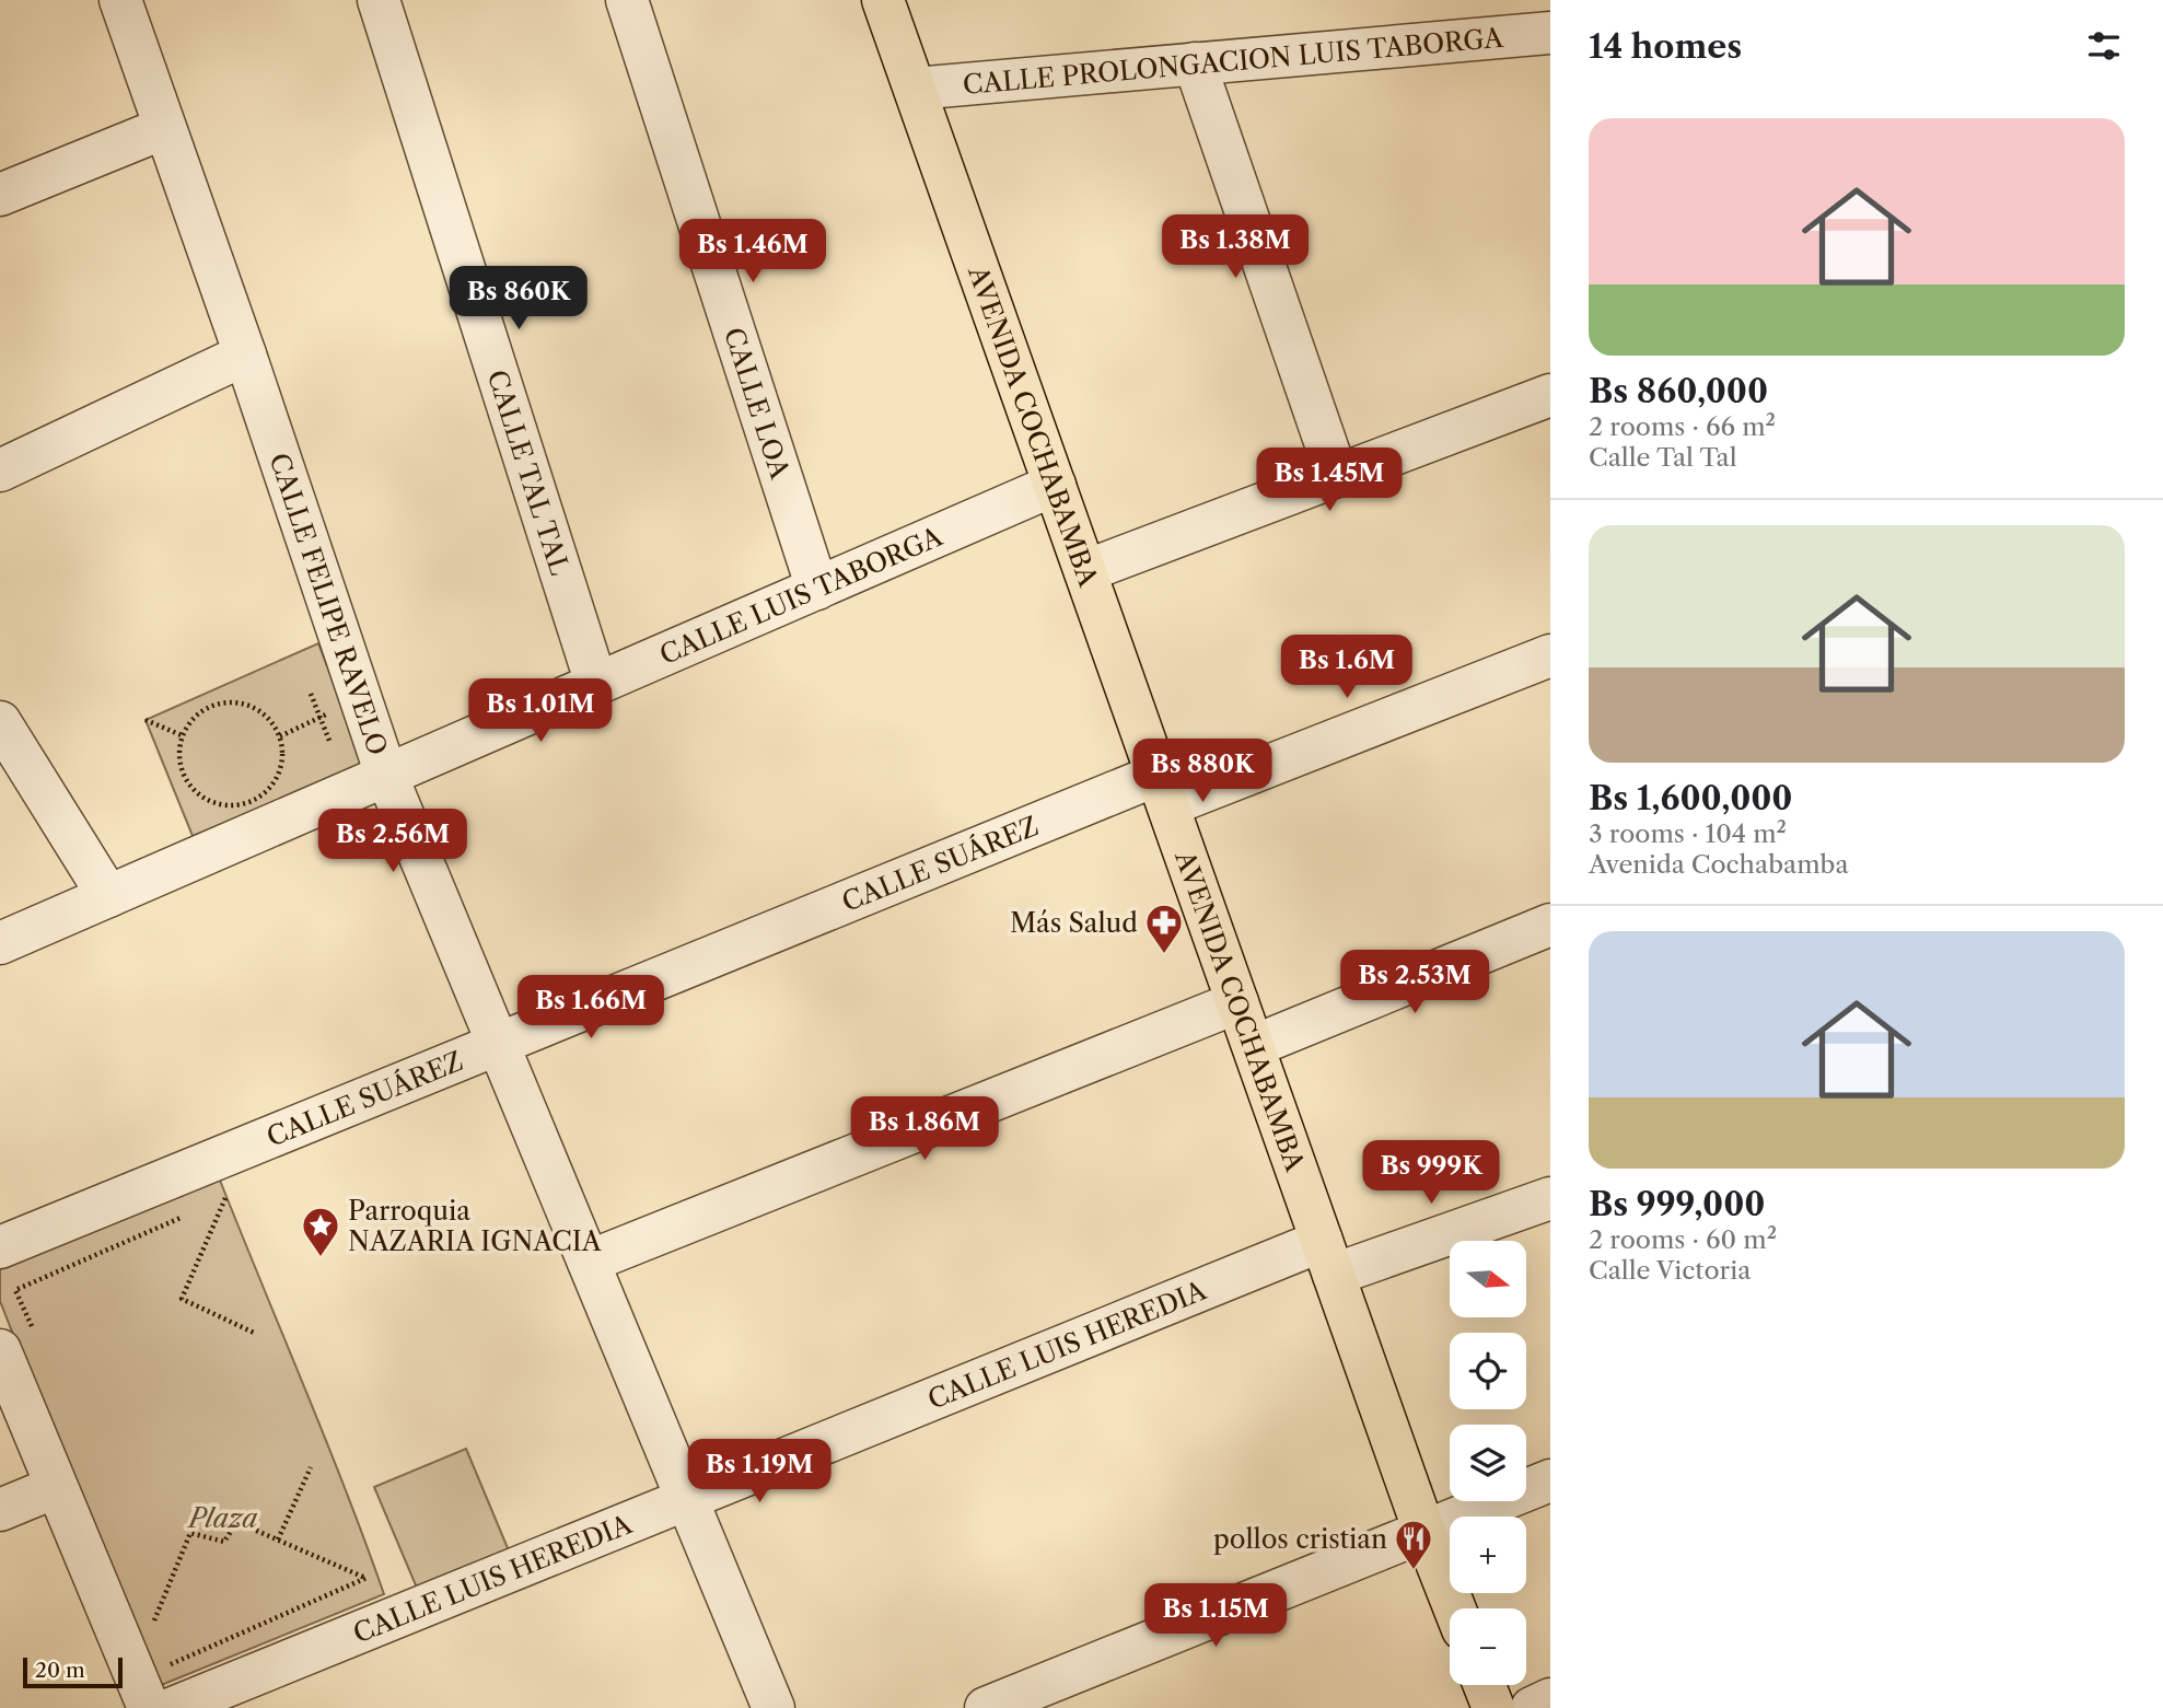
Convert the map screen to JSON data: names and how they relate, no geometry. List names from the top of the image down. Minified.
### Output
{"streets":{"main road":["AVENIDA COCHABAMBA"],"street":["CALLE PROLONGACION LUIS TABORGA","CALLE LOA","CALLE TAL TAL","CALLE LUIS TABORGA","CALLE FELIPE RAVELO","CALLE SUÁREZ","CALLE LUIS HEREDIA"]},"crossings":[["CALLE PROLONGACION LUIS TABORGA","AVENIDA COCHABAMBA"],["CALLE LOA","CALLE LUIS TABORGA"],["AVENIDA COCHABAMBA","CALLE LUIS TABORGA"],["AVENIDA COCHABAMBA","CALLE SUÁREZ"],["AVENIDA COCHABAMBA","CALLE LUIS HEREDIA"],["CALLE TAL TAL","CALLE LUIS TABORGA"],["CALLE LUIS TABORGA","CALLE FELIPE RAVELO"],["CALLE FELIPE RAVELO","CALLE SUÁREZ"],["CALLE FELIPE RAVELO","CALLE LUIS HEREDIA"]],"parks":["Plaza"],"places":{"pharmacy":["Más Salud"],"place":["Parroquia NAZARIA IGNACIA"],"restaurant":["pollos cristian"]},"scale_bar":"20 m","north":"right","page":{"heading":"14 homes","list":[{"name":"Bs 860,000","note":"2 rooms · 66 m² · Calle Tal Tal"},{"name":"Bs 1,600,000","note":"3 rooms · 104 m² · Avenida Cochabamba"},{"name":"Bs 999,000","note":"2 rooms · 60 m² · Calle Victoria"}],"price":["Bs 1.38M","Bs 1.46M","Bs 860K","Bs 1.45M","Bs 1.6M","Bs 1.01M","Bs 880K","Bs 2.56M","Bs 2.53M","Bs 1.66M","Bs 1.86M","Bs 999K","Bs 1.19M","Bs 1.15M"],"map_buttons":["+","−"],"scale":"20 m"}}
